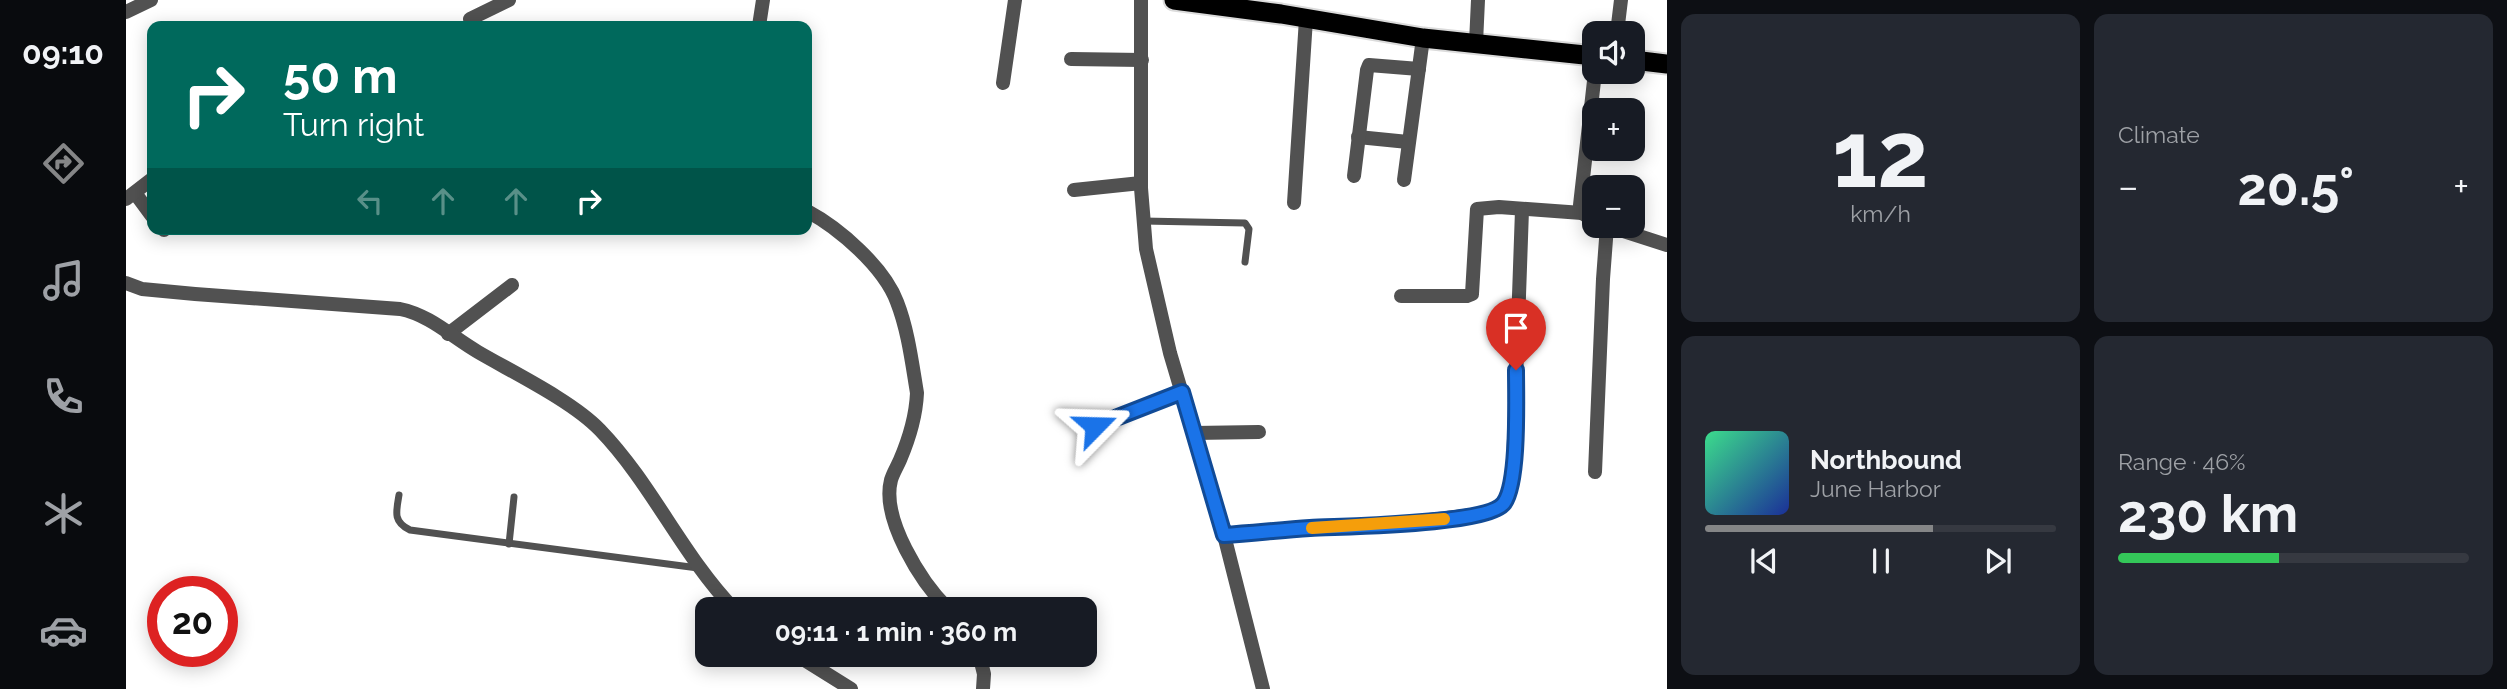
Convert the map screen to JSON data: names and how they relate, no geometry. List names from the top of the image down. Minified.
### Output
{"page":{"tabs":"09:10","tile":[["12","km/h"],"Climate",["Range · 46%","230 km"]],"map_buttons":["+","−"],"turn":["50 m","Turn right"],"heat":["−","20.5°","+"],"song":["Northbound","June Harbor"],"limit":"20","trip":"09:11 · 1 min · 360 m"}}
